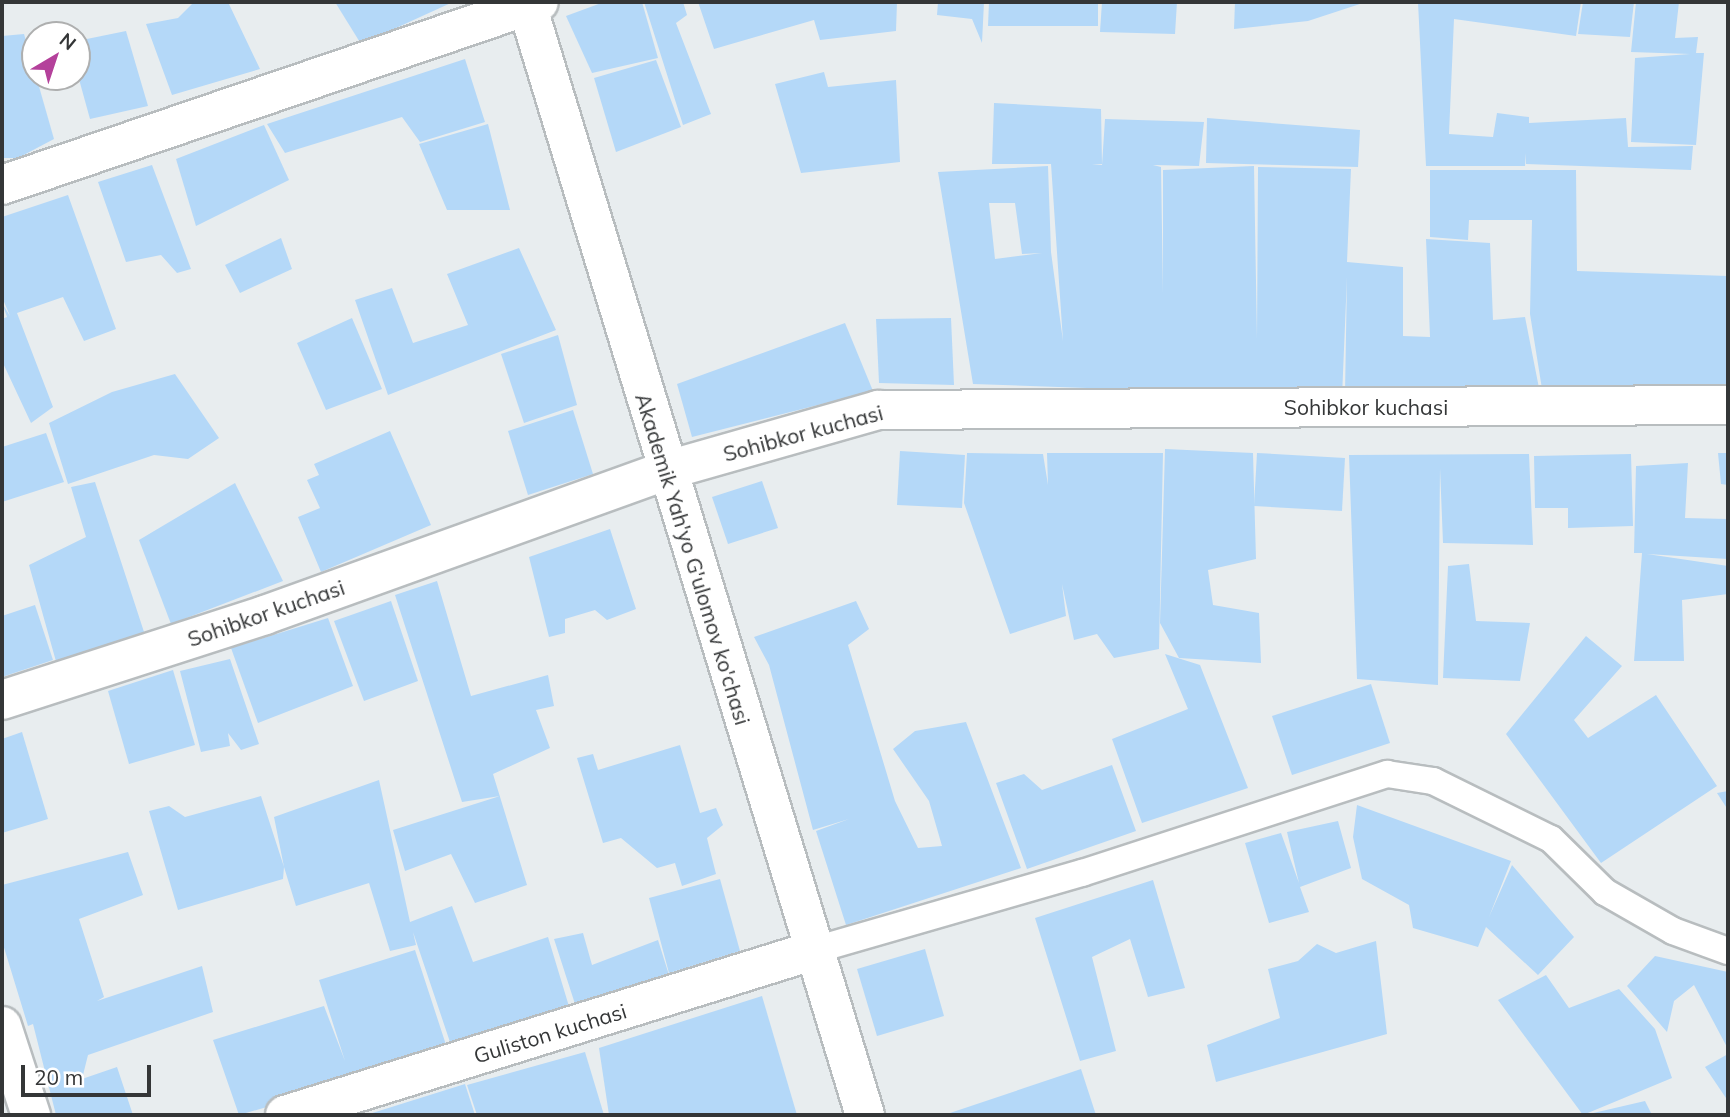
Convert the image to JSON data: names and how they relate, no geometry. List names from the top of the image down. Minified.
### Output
{"streets":{"street":["Sohibkor kuchasi","Akademik Yah'yo G'ulomov ko'chasi","Guliston kuchasi"]},"crossings":[["Sohibkor kuchasi","Akademik Yah'yo G'ulomov ko'chasi"],["Akademik Yah'yo G'ulomov ko'chasi","Guliston kuchasi"]],"scale_bar":"20 m","north":"top right"}
